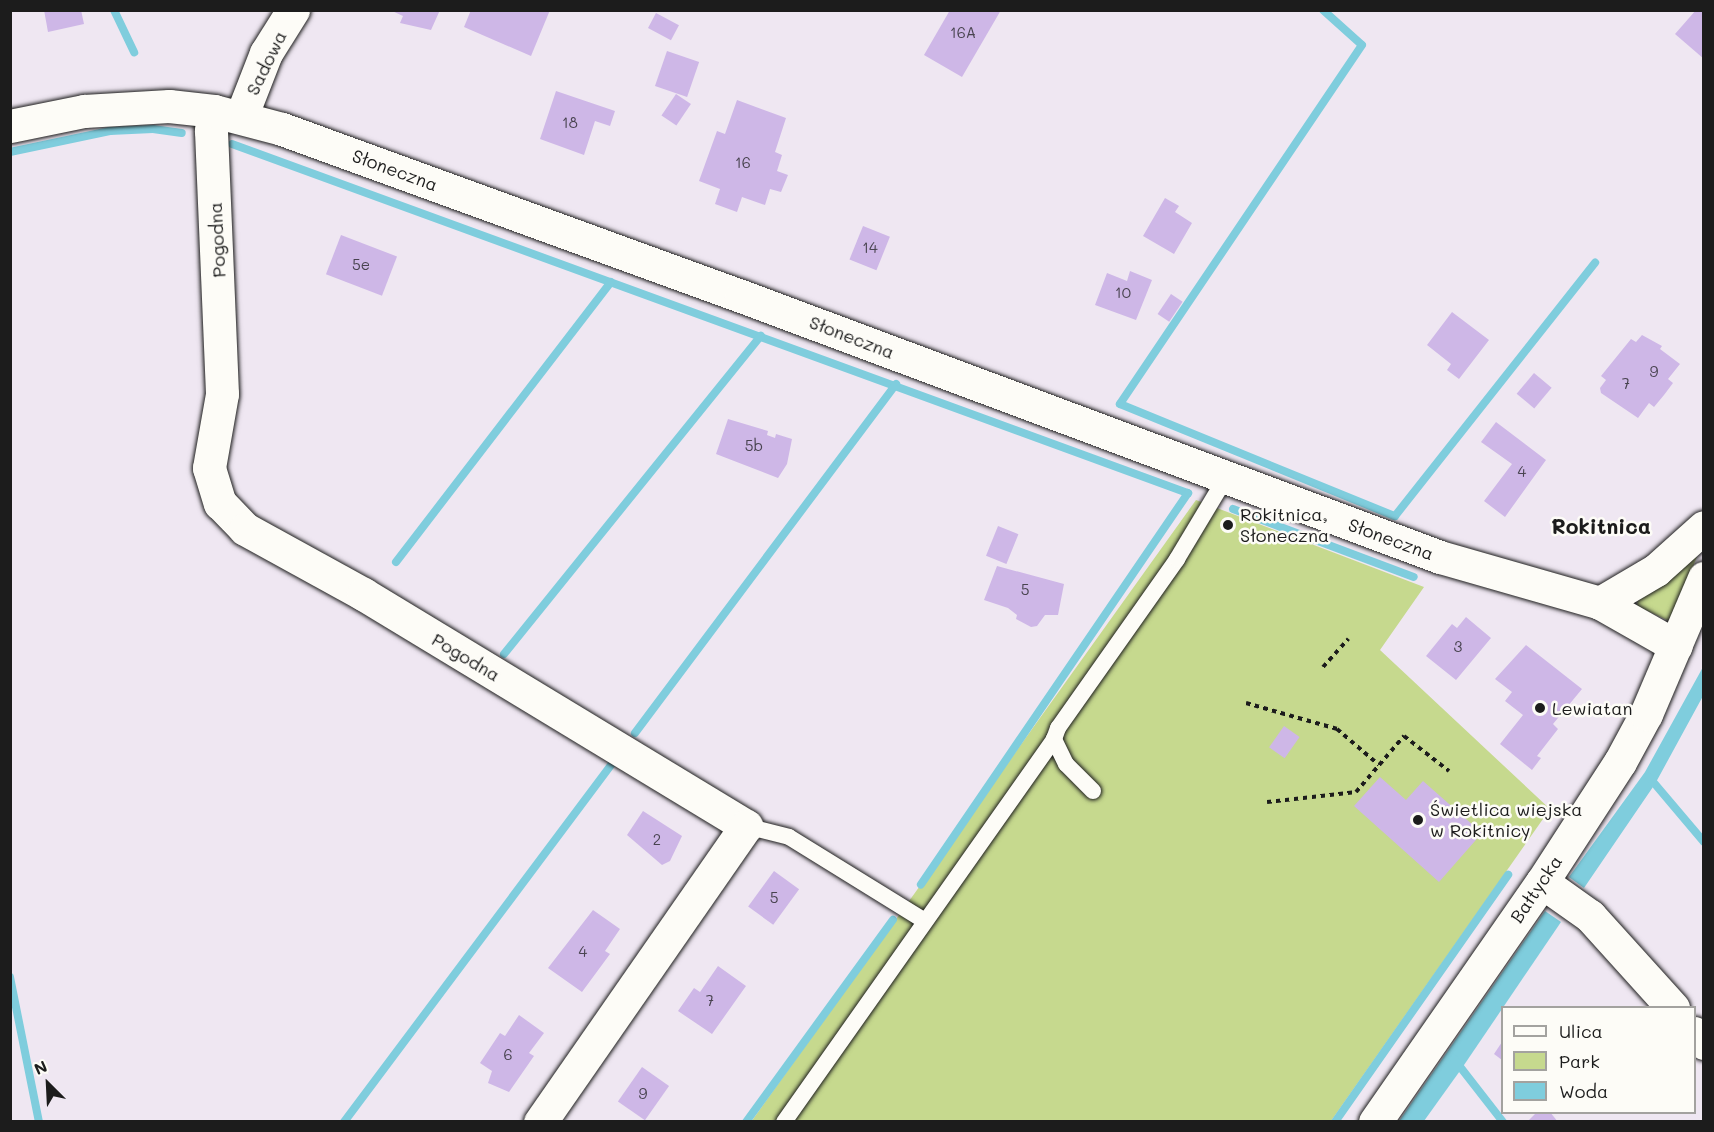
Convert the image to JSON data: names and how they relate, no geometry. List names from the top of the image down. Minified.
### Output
{"streets":{"street":["Sadowa","Słoneczna","Pogodna","Bałtycka"]},"crossings":[["Sadowa","Słoneczna"],["Sadowa","Pogodna"],["Słoneczna","Pogodna"],["Słoneczna","Bałtycka"]],"districts":["Rokitnica"],"places":["Rokitnica, Słoneczna","Lewiatan","Świetlica wiejska w Rokitnicy"],"house_numbers":["16A","18","16","14","5e","10","9","7","5b","4","5","3","2","5","4","7","6","9"],"legend":["Ulica","Park","Woda"],"north":"top left"}
